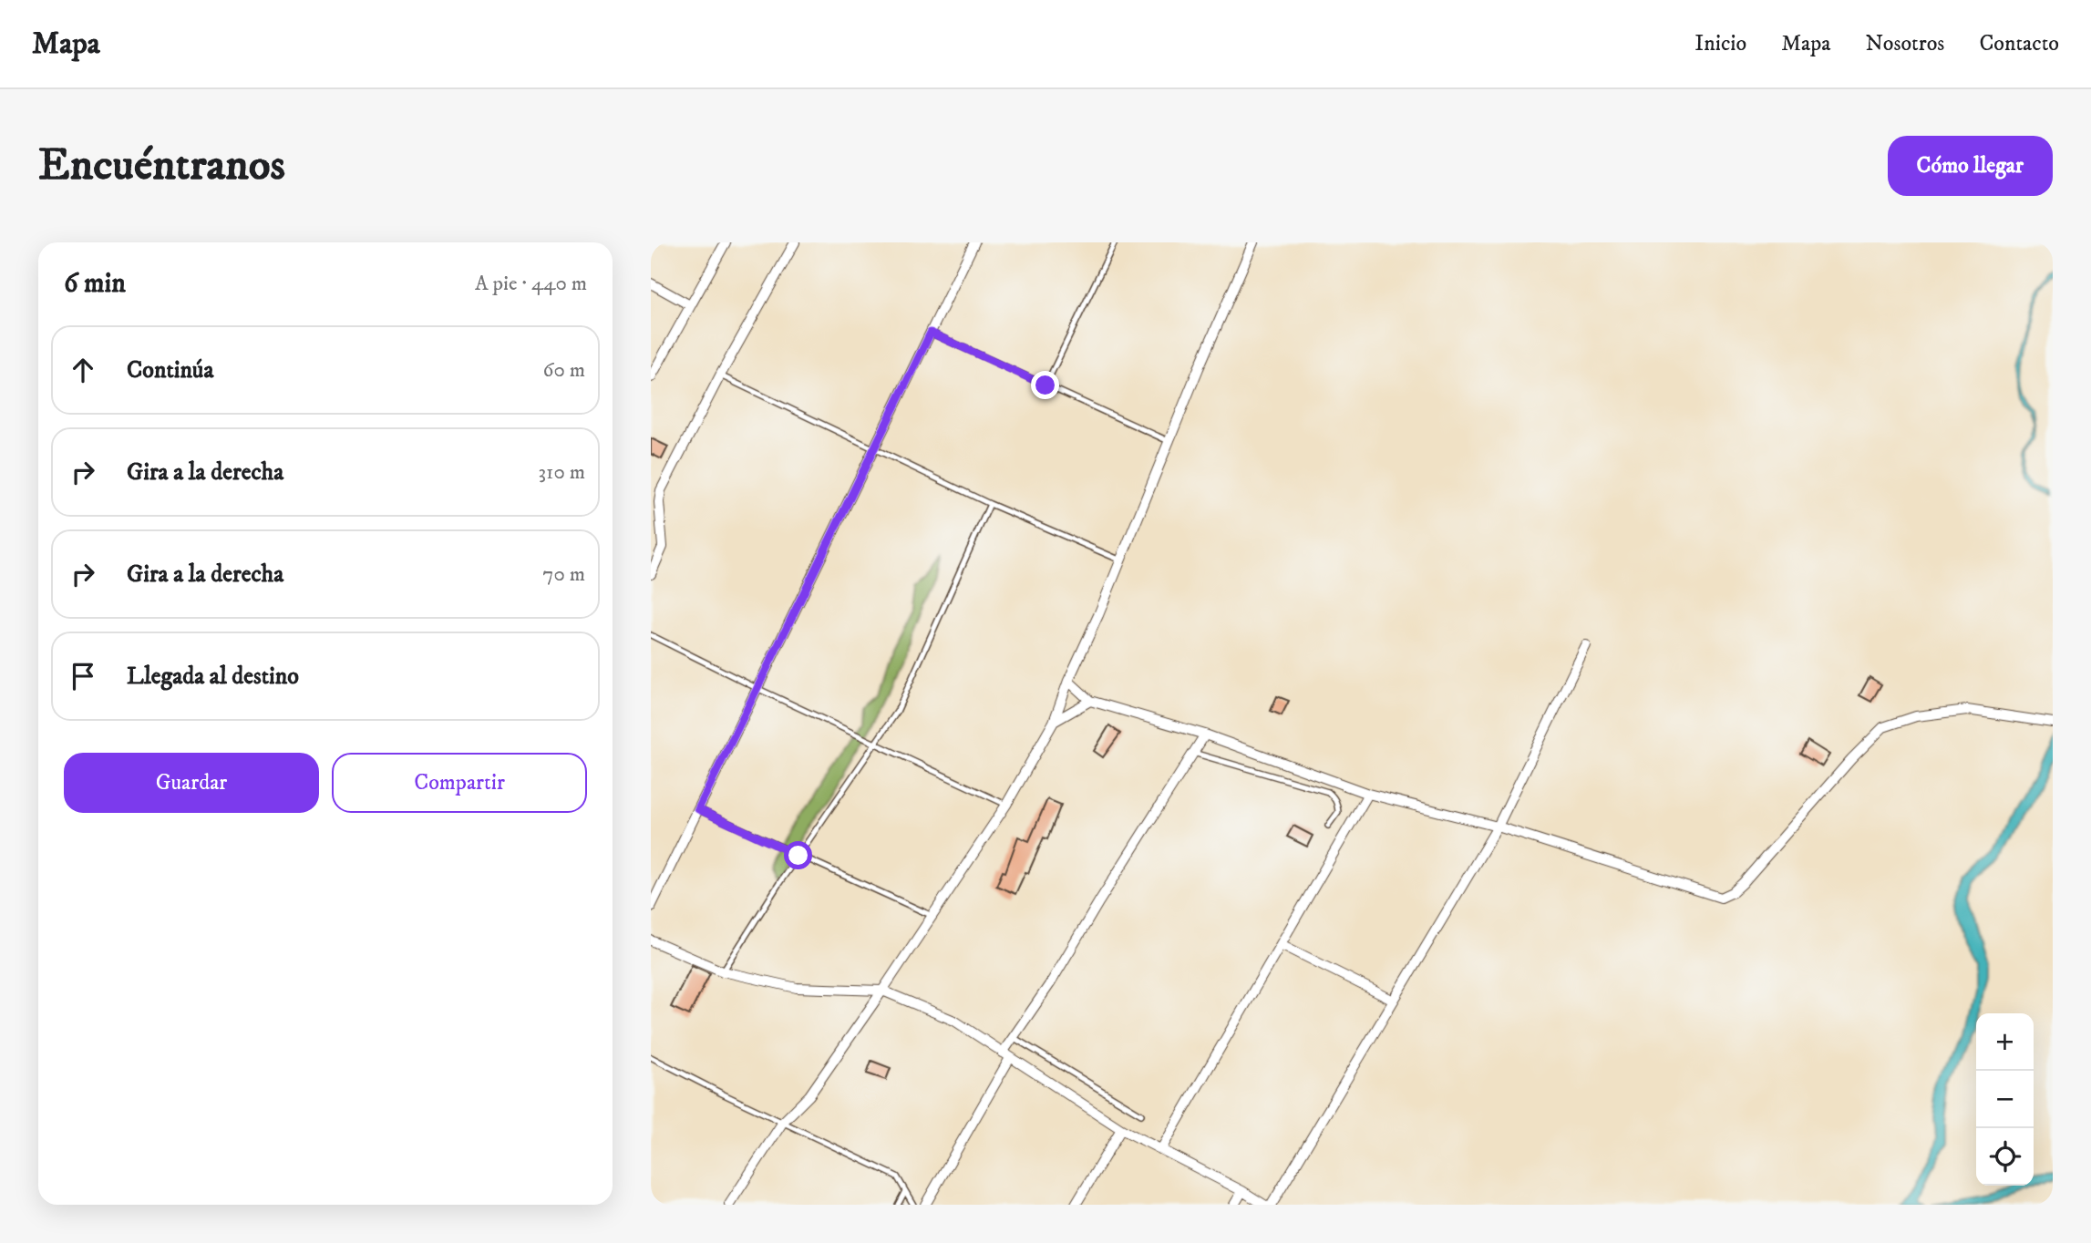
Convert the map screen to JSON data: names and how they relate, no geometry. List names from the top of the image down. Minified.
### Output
{"page":{"header":"Mapa","nav":["Inicio","Mapa","Nosotros","Contacto"],"buttons":["Cómo llegar",["Guardar","Compartir"]],"title":"Encuéntranos","heading":["6 min","A pie · 440 m"],"list":[["Continúa","60 m"],["Gira a la derecha","310 m"],["Gira a la derecha","70 m"],"Llegada al destino"],"map_buttons":["+","−"]}}
